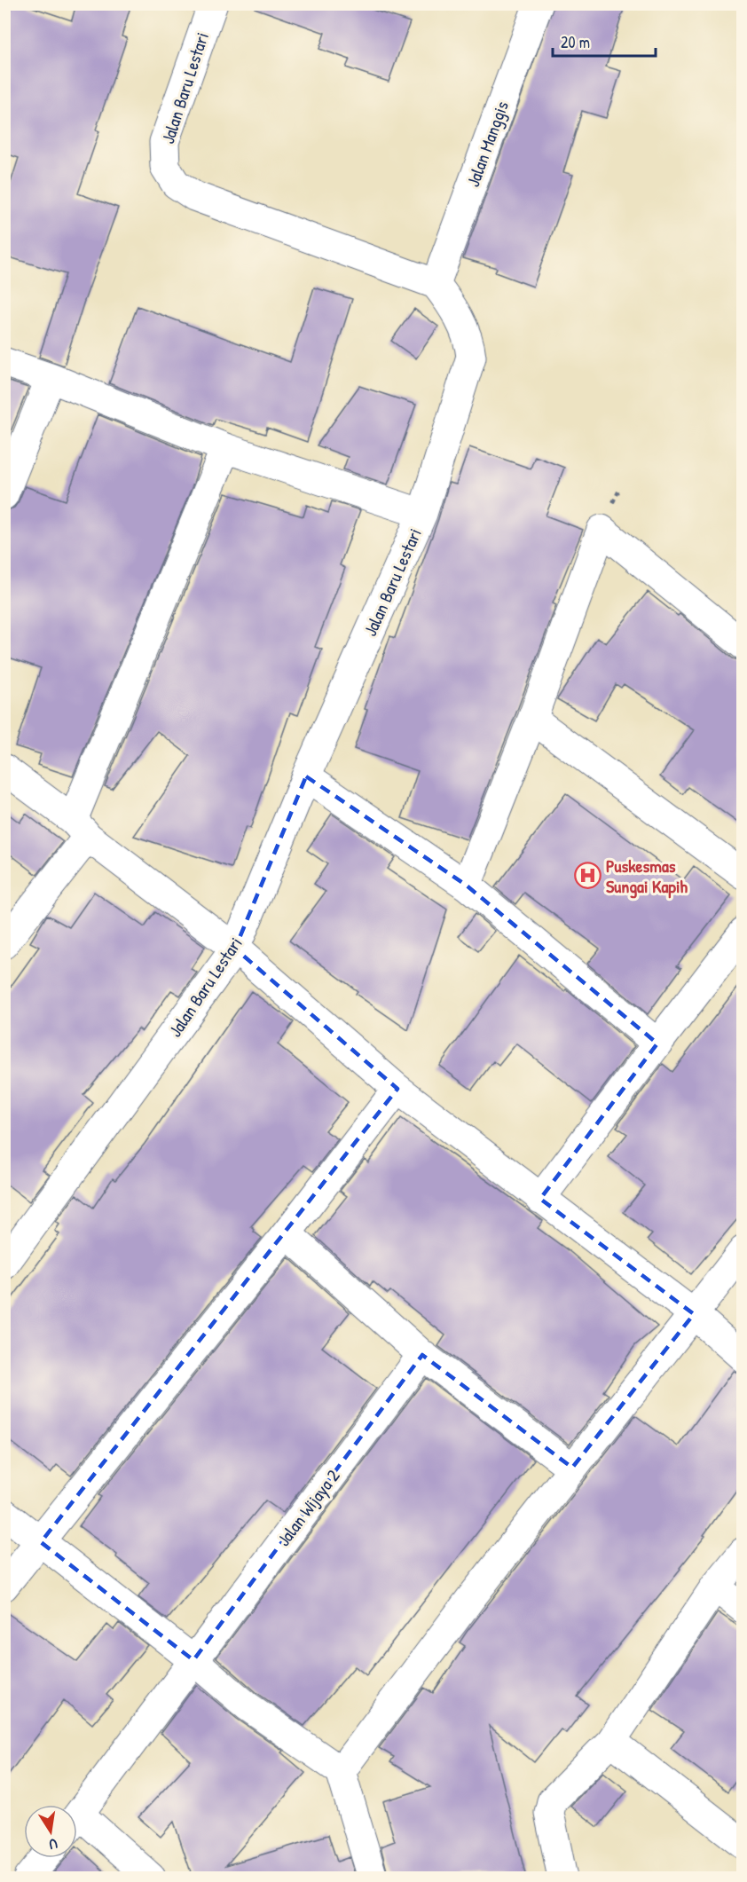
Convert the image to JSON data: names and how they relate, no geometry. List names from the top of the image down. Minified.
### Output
{"streets":{"street":["Jalan Baru Lestari","Jalan Manggis","Jalan Wijaya 2"]},"crossings":[["Jalan Baru Lestari","Jalan Manggis"]],"places":{"hospital":["Puskesmas Sungai Kapih"]},"scale_bar":"20 m","north":"bottom"}
